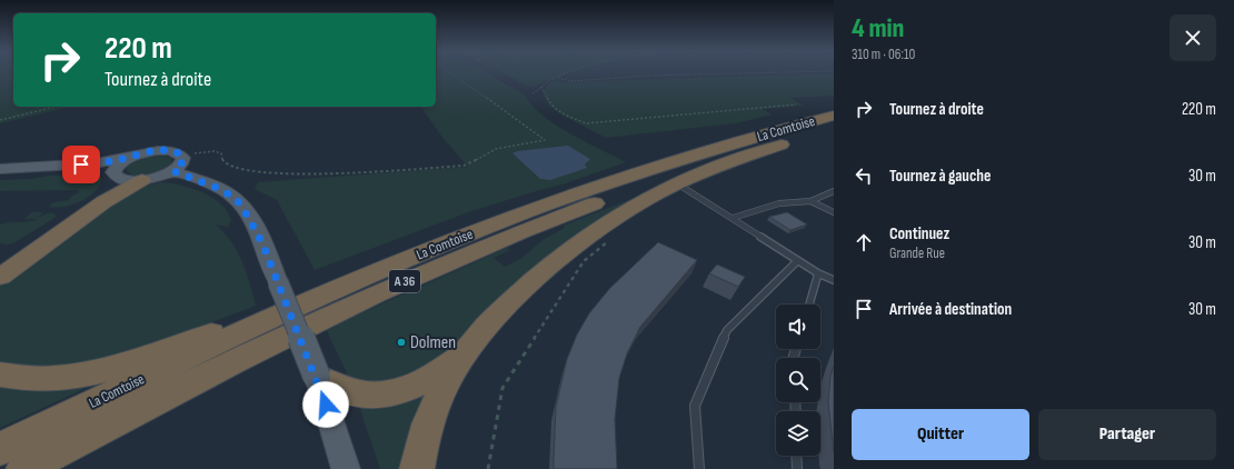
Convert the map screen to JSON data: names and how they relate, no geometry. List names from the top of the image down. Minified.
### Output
{"streets":{"highway":["La Comtoise","A 36"]},"places":["Dolmen"],"page":{"heading":["4 min","310 m · 06:10"],"turn":["220 m","Tournez à droite"],"list":[{"name":"Tournez à droite","value":"220 m"},{"name":"Tournez à gauche","value":"30 m"},{"name":"Continuez","note":"Grande Rue","value":"30 m"},{"name":"Arrivée à destination","value":"30 m"}],"buttons":["Quitter","Partager"]}}
